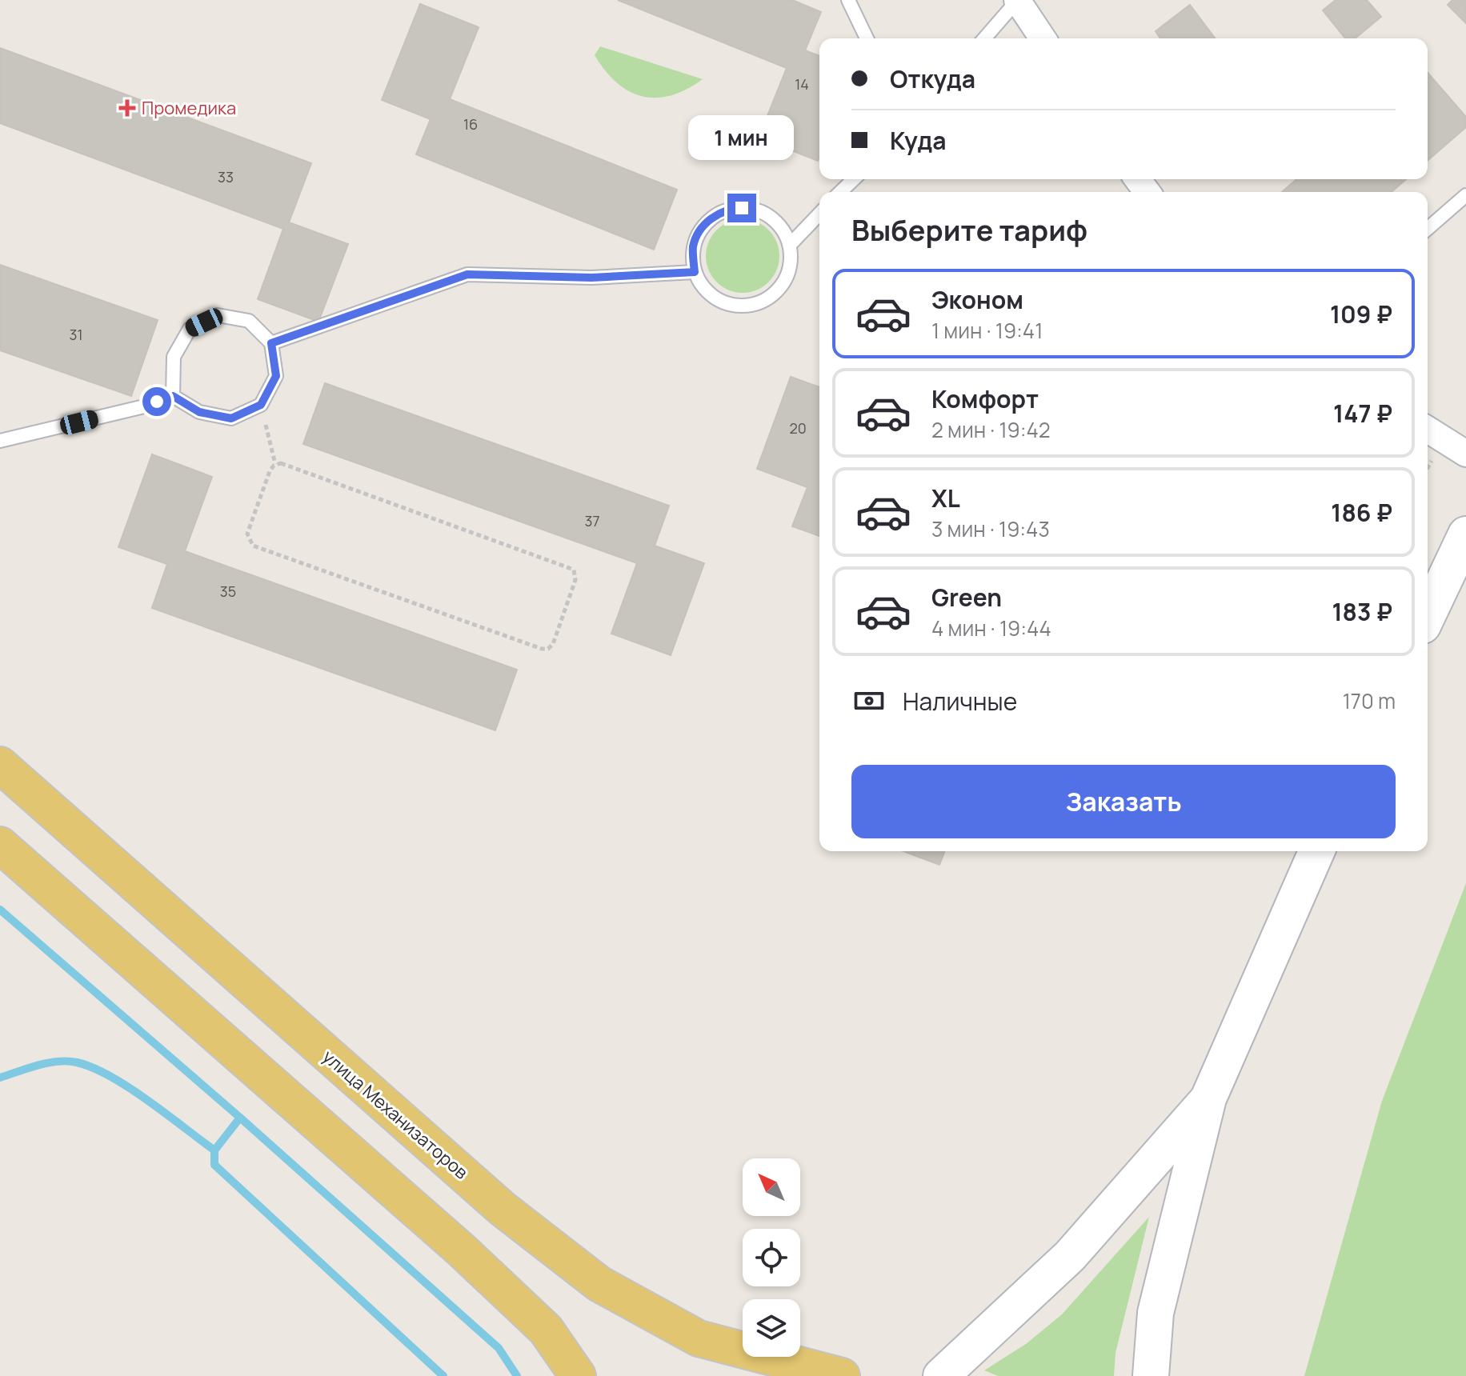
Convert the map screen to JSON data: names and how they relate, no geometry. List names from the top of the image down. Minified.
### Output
{"streets":{"main road":["улица Механизаторов"]},"places":{"health":["Промедика"]},"house_numbers":["14","16","33","31","20","37","35"],"north":"top left","page":{"banner":["Откуда","Куда"],"bubble":"1 мин","heading":"Выберите тариф","list":[{"name":"Эконом","note":"1 мин · 19:41","value":"109 ₽"},{"name":"Комфорт","note":"2 мин · 19:42","value":"147 ₽"},{"name":"XL","note":"3 мин · 19:43","value":"186 ₽"},{"name":"Green","note":"4 мин · 19:44","value":"183 ₽"}],"pay":["Наличные","170 m"],"buttons":"Заказать"}}
